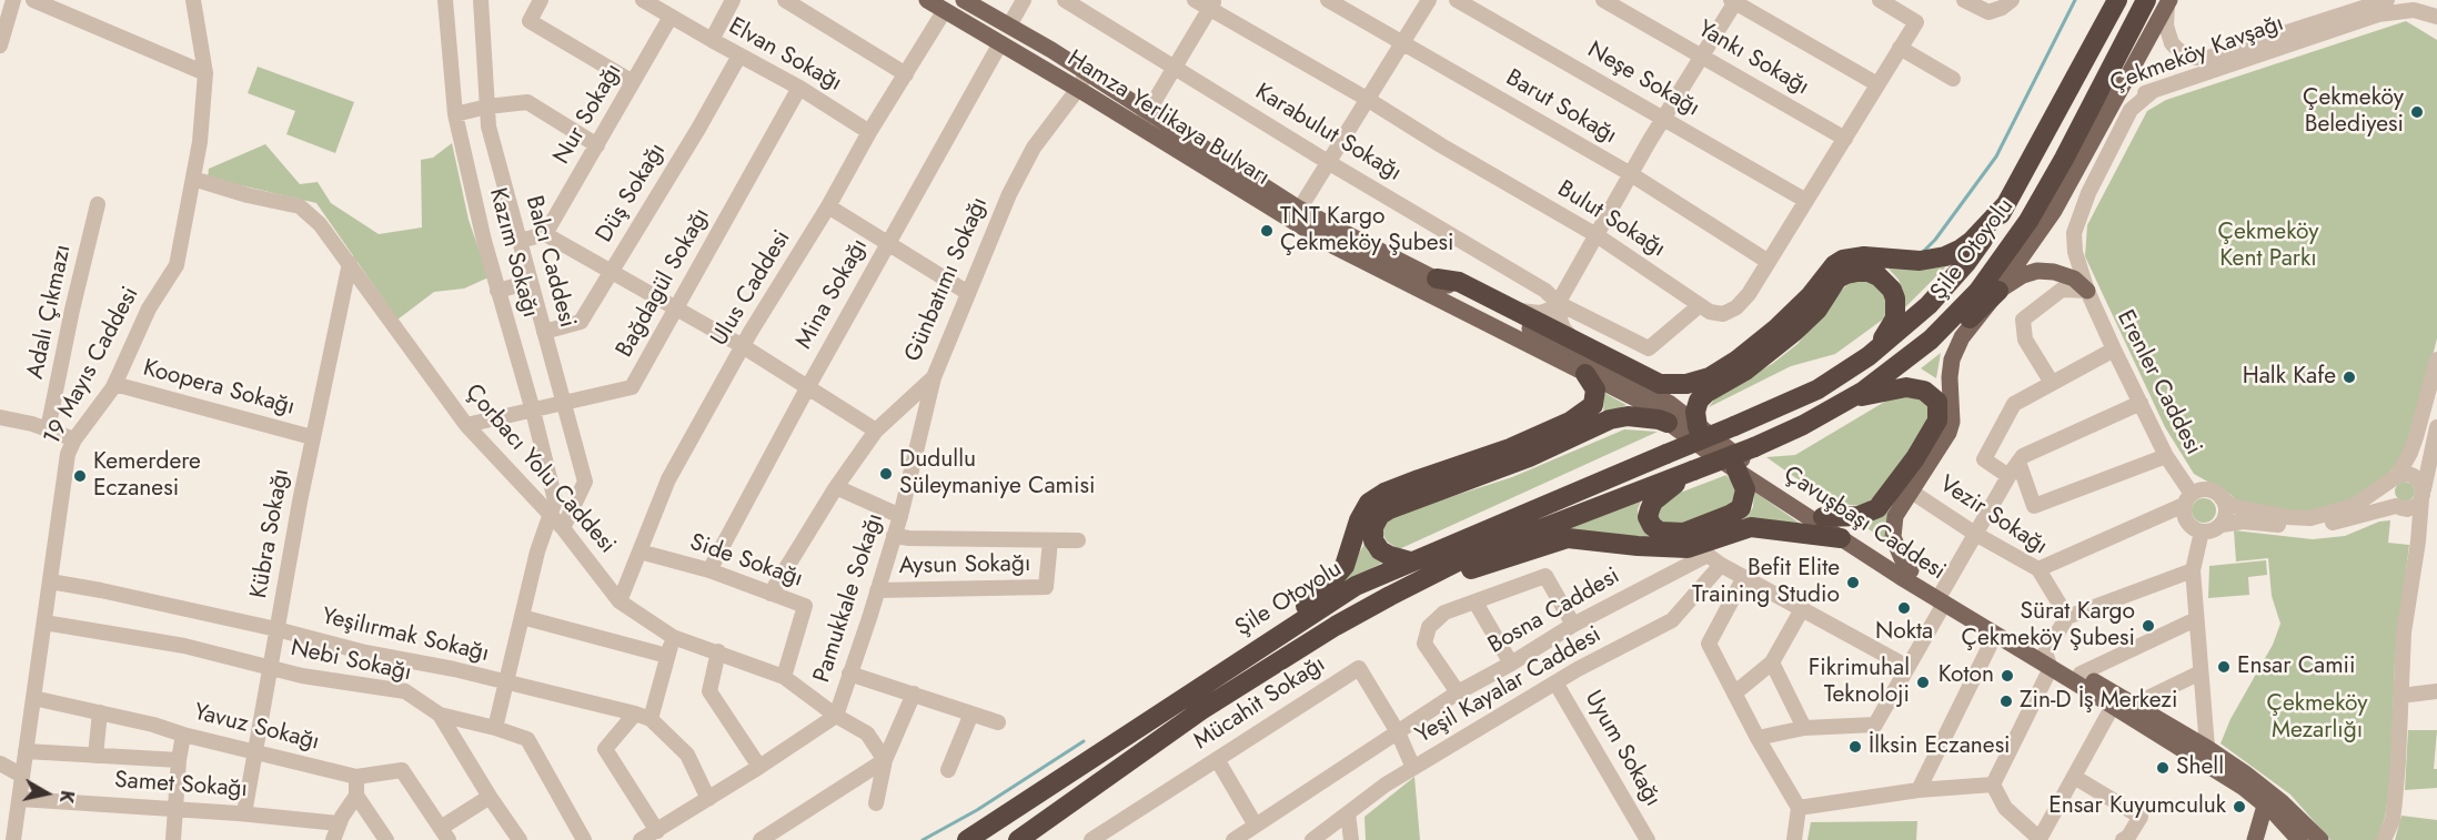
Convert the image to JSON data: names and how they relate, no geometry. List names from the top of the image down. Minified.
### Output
{"streets":{"highway":["Şile Otoyolu"],"main road":["Çekmeköy Kavşağı","Hamza Yerlikaya Bulvarı","Çavuşbaşı Caddesi"],"street":["Elvan Sokağı","Yankı Sokağı","Neşe Sokağı","Barut Sokağı","Nur Sokağı","Karabulut Sokağı","Düş Sokağı","Bulut Sokağı","Kazım Sokağı","Balcı Caddesi","Günbatımı Sokağı","Bağdagül Sokağı","Ulus Caddesi","Mina Sokağı","Adalı Çıkmazı","19 Mayıs Caddesi","Erenler Caddesi","Koopera Sokağı","Çorbacı Yolu Caddesi","Vezir Sokağı","Kübra Sokağı","Side Sokağı","Aysun Sokağı","Pamukkale Sokağı","Bosna Caddesi","Yeşilırmak Sokağı","Nebi Sokağı","Yeşil Kayalar Caddesi","Mücahit Sokağı","Yavuz Sokağı","Uyum Sokağı","Samet Sokağı"]},"crossings":[["Çekmeköy Kavşağı","Erenler Caddesi"],["Çekmeköy Kavşağı","Vezir Sokağı"],["Çekmeköy Kavşağı","Çavuşbaşı Caddesi"],["Elvan Sokağı","Nur Sokağı"],["Elvan Sokağı","Düş Sokağı"],["Elvan Sokağı","Bağdagül Sokağı"],["Elvan Sokağı","Ulus Caddesi"],["Yankı Sokağı","Bulut Sokağı"],["Neşe Sokağı","Bulut Sokağı"],["Barut Sokağı","Bulut Sokağı"],["Hamza Yerlikaya Bulvarı","Günbatımı Sokağı"],["Hamza Yerlikaya Bulvarı","Ulus Caddesi"],["Hamza Yerlikaya Bulvarı","Mina Sokağı"],["Hamza Yerlikaya Bulvarı","Çavuşbaşı Caddesi"],["Karabulut Sokağı","Bulut Sokağı"],["Düş Sokağı","Balcı Caddesi"],["Kazım Sokağı","Bağdagül Sokağı"],["Kazım Sokağı","Çorbacı Yolu Caddesi"],["Kazım Sokağı","Yeşilırmak Sokağı"],["Kazım Sokağı","Nebi Sokağı"],["Balcı Caddesi","Bağdagül Sokağı"],["Balcı Caddesi","Çorbacı Yolu Caddesi"],["Günbatımı Sokağı","Side Sokağı"],["Günbatımı Sokağı","Pamukkale Sokağı"],["Bağdagül Sokağı","Çorbacı Yolu Caddesi"],["Ulus Caddesi","Çorbacı Yolu Caddesi"],["Ulus Caddesi","Side Sokağı"],["Mina Sokağı","Side Sokağı"],["19 Mayıs Caddesi","Koopera Sokağı"],["19 Mayıs Caddesi","Çorbacı Yolu Caddesi"],["19 Mayıs Caddesi","Yeşilırmak Sokağı"],["19 Mayıs Caddesi","Nebi Sokağı"],["19 Mayıs Caddesi","Yavuz Sokağı"],["19 Mayıs Caddesi","Samet Sokağı"],["Koopera Sokağı","Kübra Sokağı"],["Çorbacı Yolu Caddesi","Kübra Sokağı"],["Çorbacı Yolu Caddesi","Side Sokağı"],["Çorbacı Yolu Caddesi","Pamukkale Sokağı"],["Kübra Sokağı","Yeşilırmak Sokağı"],["Kübra Sokağı","Nebi Sokağı"],["Kübra Sokağı","Yavuz Sokağı"],["Kübra Sokağı","Samet Sokağı"],["Aysun Sokağı","Pamukkale Sokağı"],["Bosna Caddesi","Yeşil Kayalar Caddesi"],["Bosna Caddesi","Mücahit Sokağı"],["Yeşil Kayalar Caddesi","Mücahit Sokağı"],["Yeşil Kayalar Caddesi","Uyum Sokağı"]],"parks":["Çekmeköy Kent Parkı","Çekmeköy Mezarlığı"],"places":["Çekmeköy Belediyesi","TNT Kargo Çekmeköy Şubesi","Halk Kafe","Dudullu Süleymaniye Camisi","Kemerdere Eczanesi","Befit Elite Training Studio","Nokta","Sürat Kargo Çekmeköy Şubesi","Ensar Camii","Koton","Fikrimuhal Teknoloji","Zin-D İş Merkezi","İlksin Eczanesi","Shell","Ensar Kuyumculuk"],"north":"right"}
